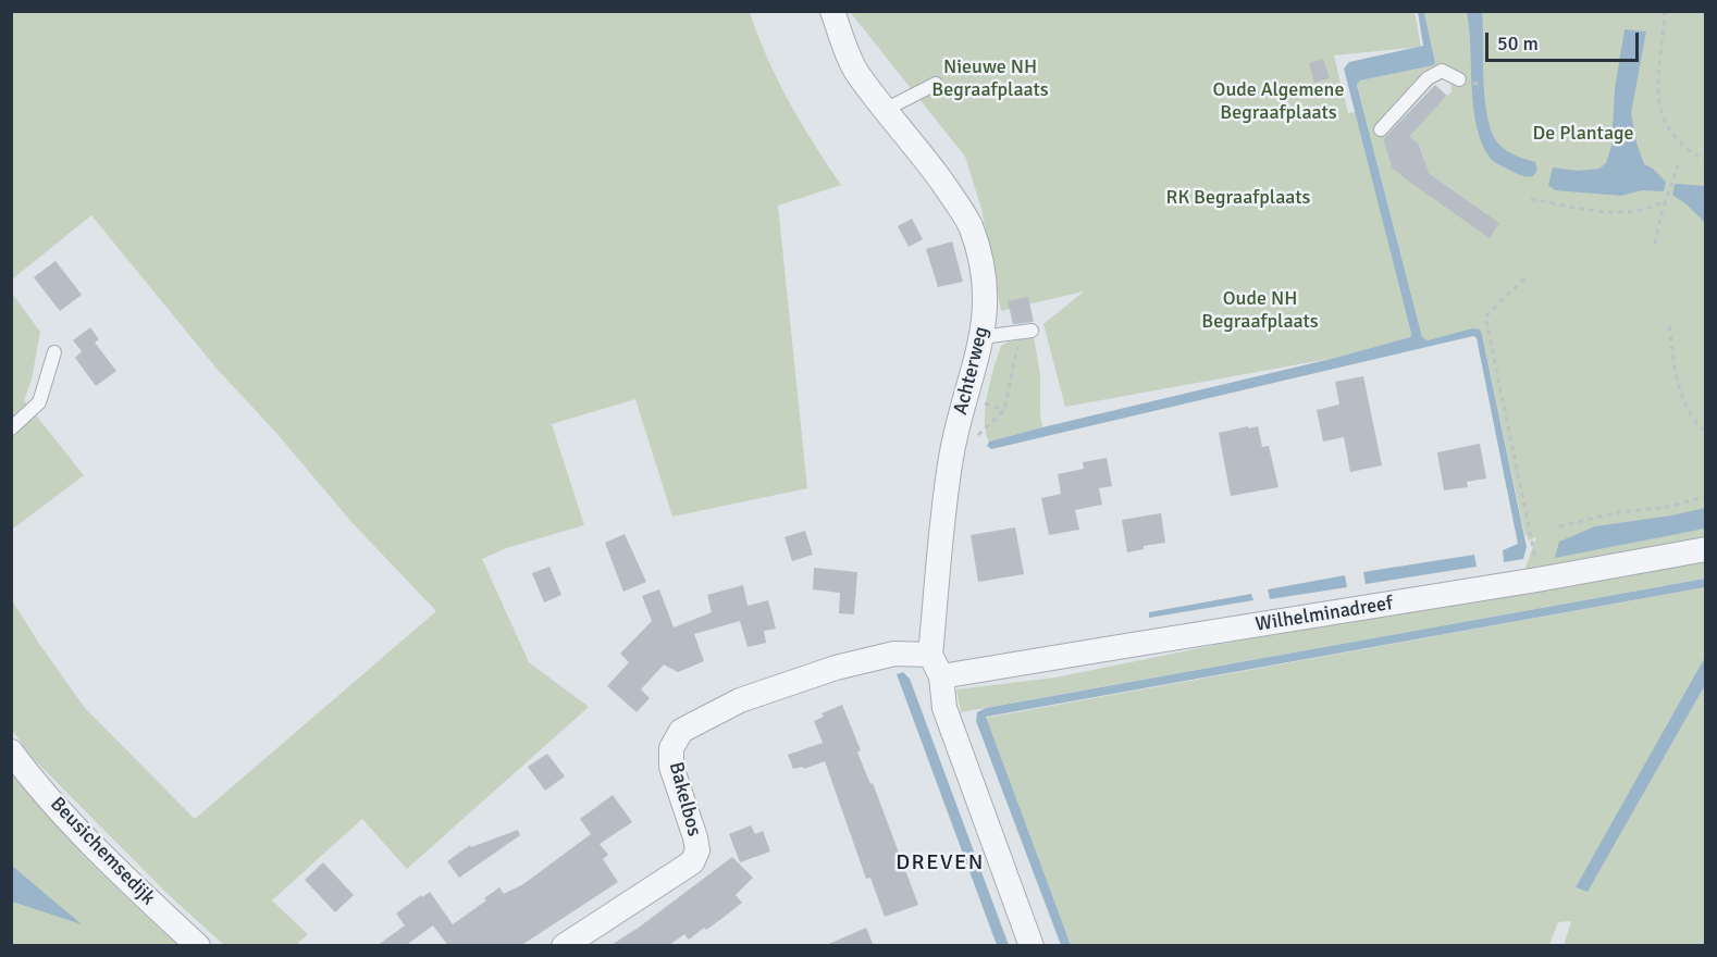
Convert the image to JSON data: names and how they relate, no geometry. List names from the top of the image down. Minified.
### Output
{"streets":{"street":["Achterweg","Wilhelminadreef","Bakelbos","Beusichemsedijk"]},"crossings":[["Achterweg","Bakelbos"]],"districts":["DREVEN"],"parks":["Nieuwe NH Begraafplaats","Oude Algemene Begraafplaats","De Plantage","RK Begraafplaats","Oude NH Begraafplaats"],"scale_bar":"50 m"}
